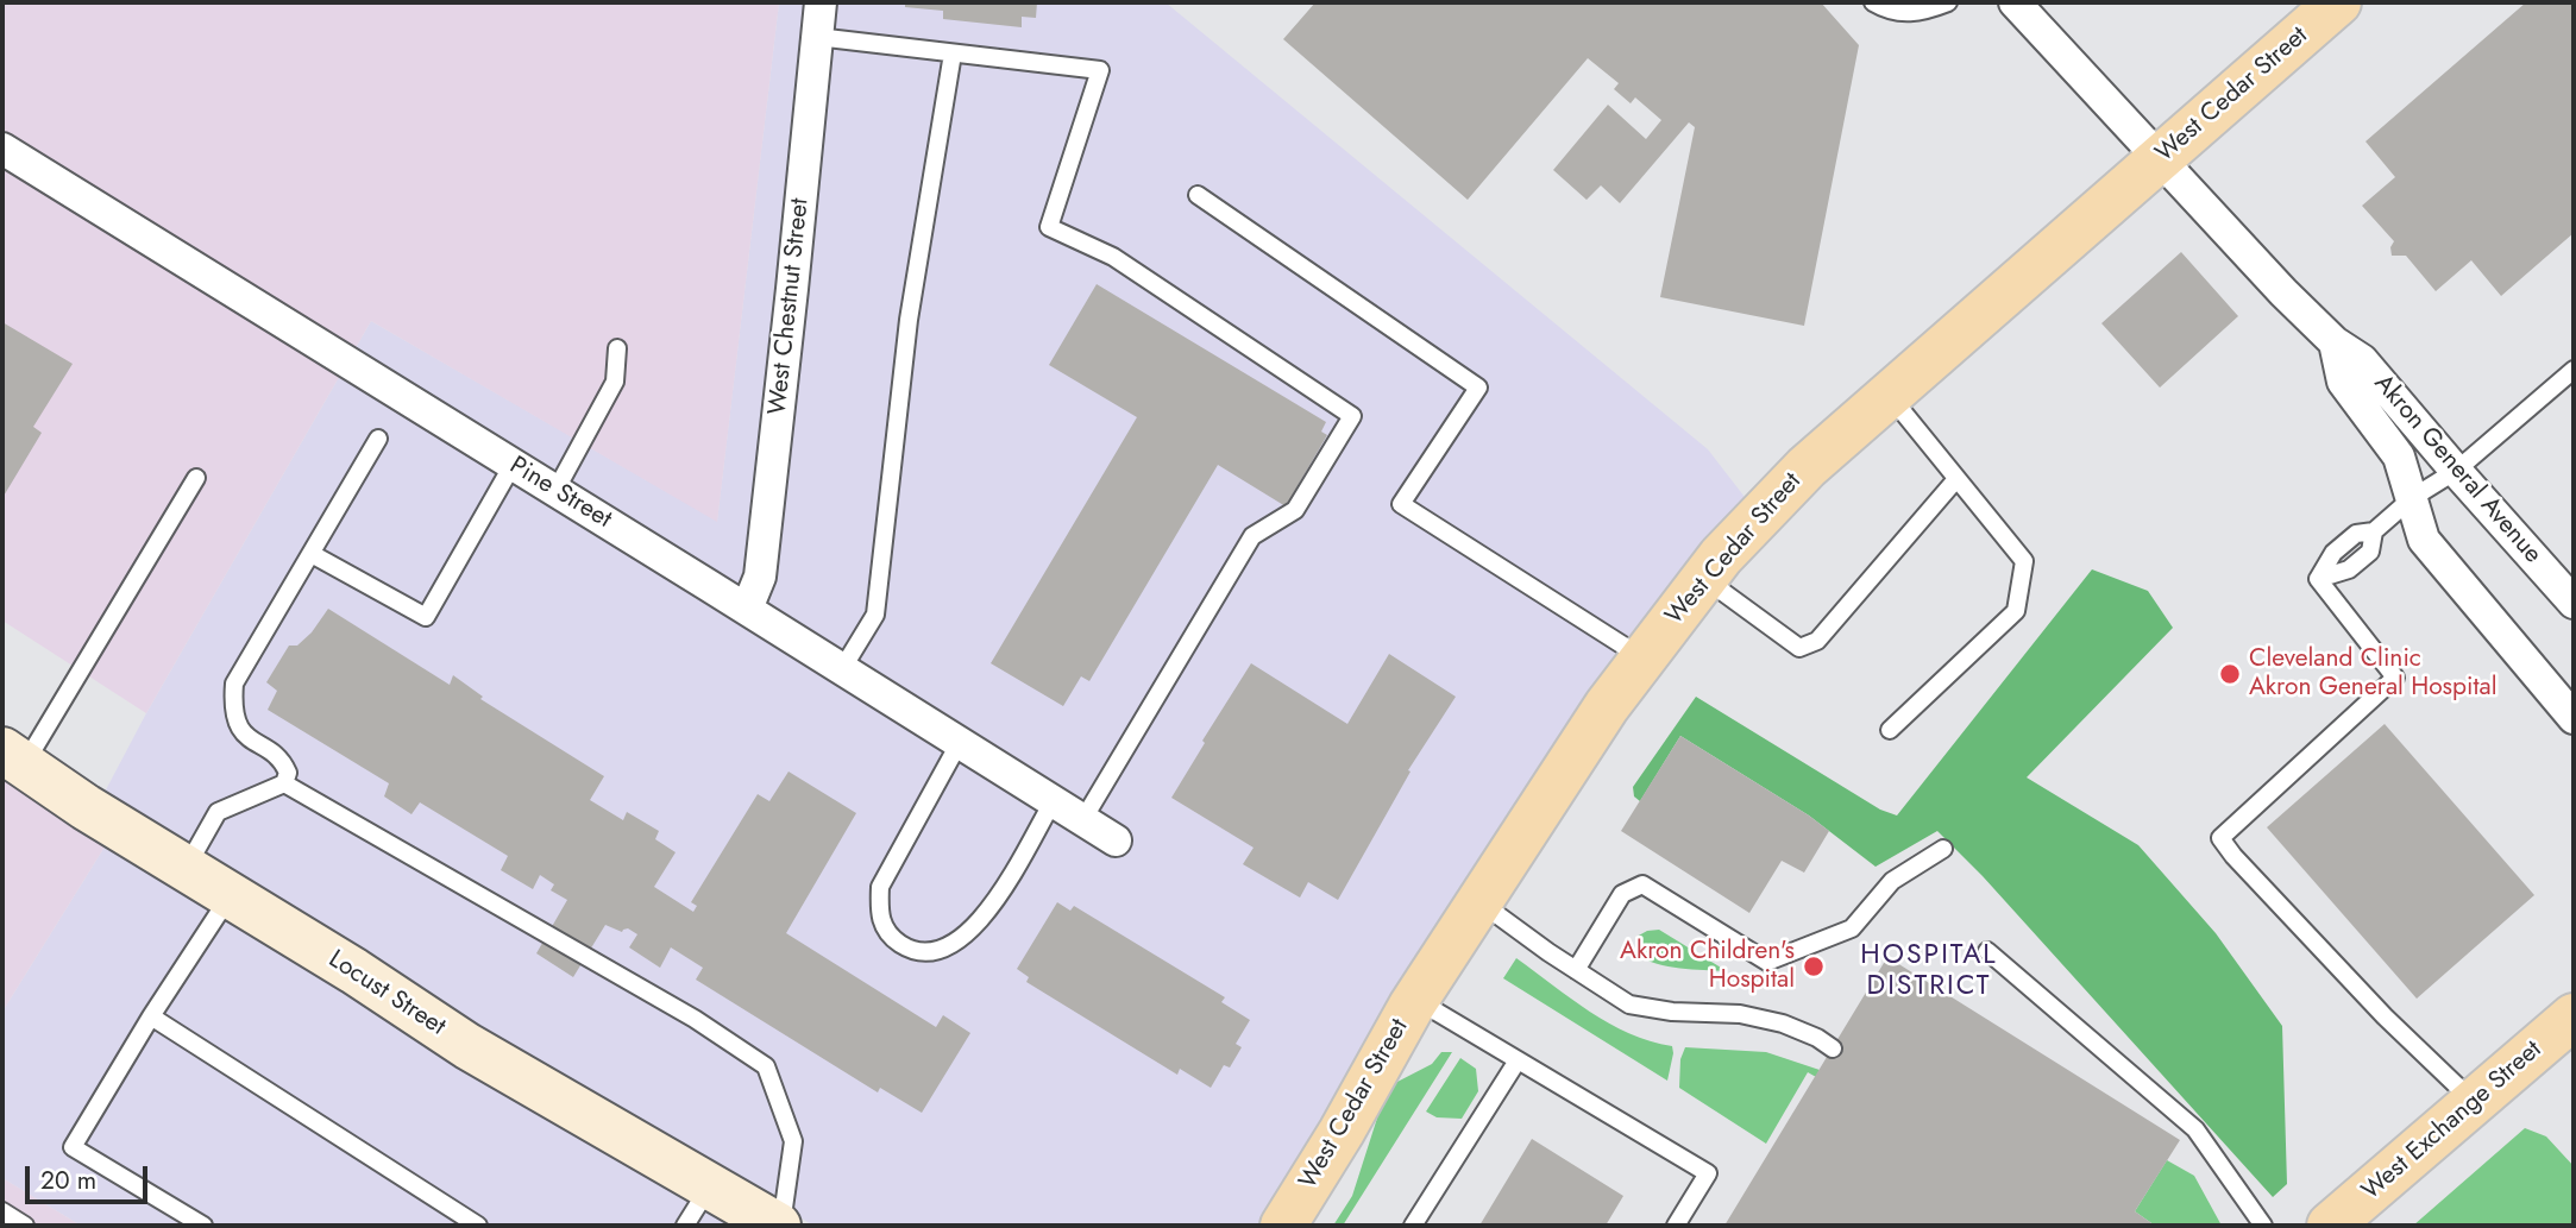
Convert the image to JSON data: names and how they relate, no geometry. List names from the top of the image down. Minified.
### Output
{"streets":{"main road":["West Cedar Street","Locust Street","West Exchange Street"],"street":["West Chestnut Street","Akron General Avenue","Pine Street"]},"crossings":[["West Cedar Street","Akron General Avenue"],["West Chestnut Street","Pine Street"]],"districts":["HOSPITAL DISTRICT"],"places":["Cleveland Clinic Akron General Hospital","Akron Children's Hospital"],"scale_bar":"20 m"}
